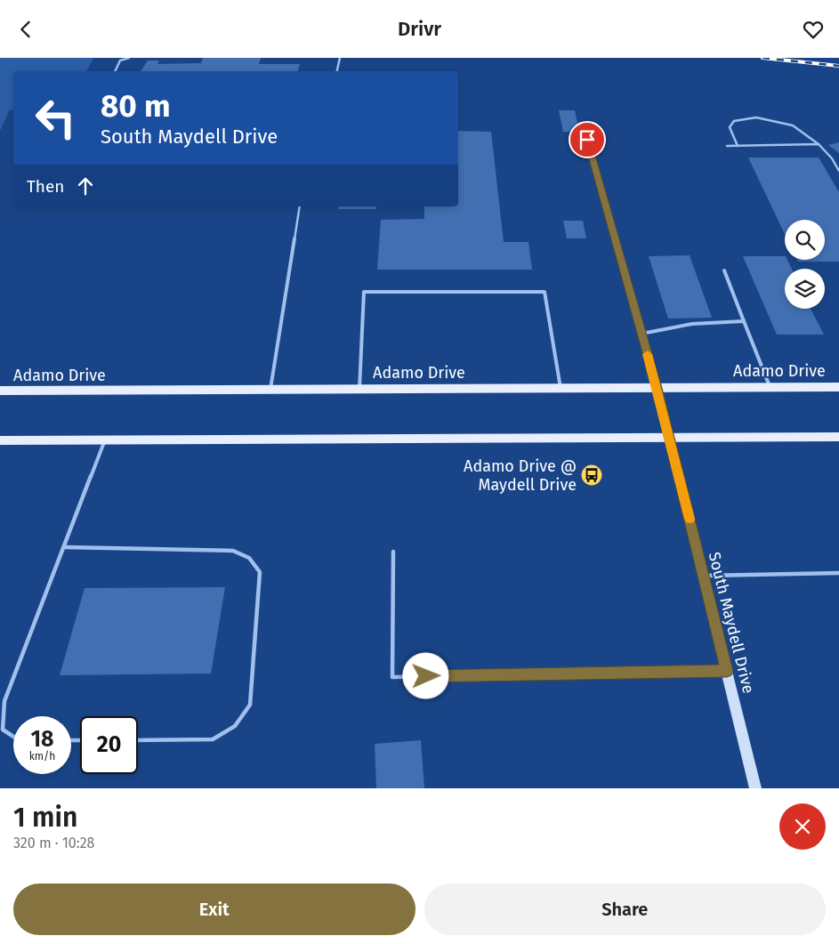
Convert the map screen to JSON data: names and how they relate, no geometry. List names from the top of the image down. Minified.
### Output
{"streets":{"main road":["Adamo Drive"],"street":["South Maydell Drive"]},"crossings":[["Adamo Drive","South Maydell Drive"]],"places":{"bus stop":["Adamo Drive @ Maydell Drive"]},"page":{"header":"Drivr","turn":["80 m","South Maydell Drive"],"then":"Then","speed":"18 km/h","limit":"20","heading":["1 min","320 m · 10:28"],"buttons":["Exit","Share"]}}
